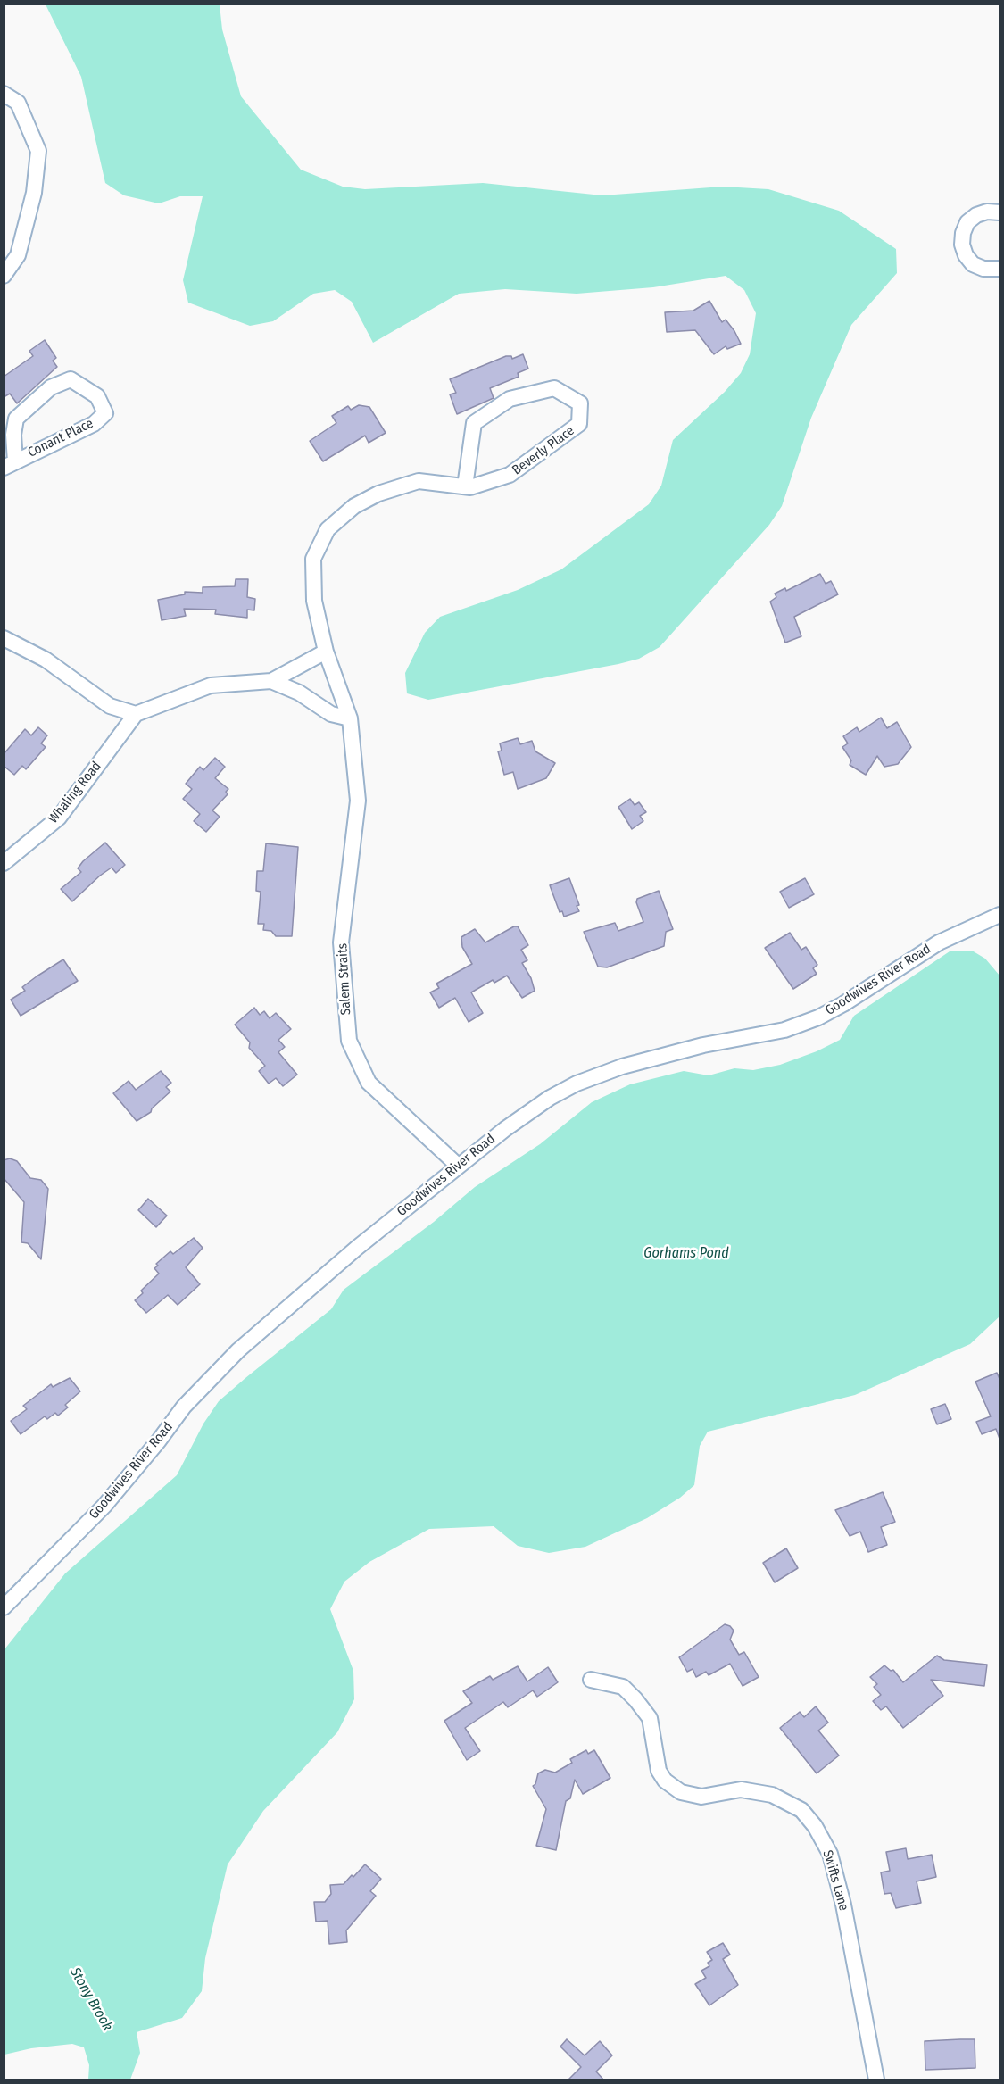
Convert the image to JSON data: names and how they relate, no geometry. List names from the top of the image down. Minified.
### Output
{"streets":{"street":["Conant Place","Beverly Place","Whaling Road","Salem Straits","Goodwives River Road","Swifts Lane"]},"crossings":[["Beverly Place","Salem Straits"],["Salem Straits","Goodwives River Road"]],"water":["Gorhams Pond","Stony Brook"]}
